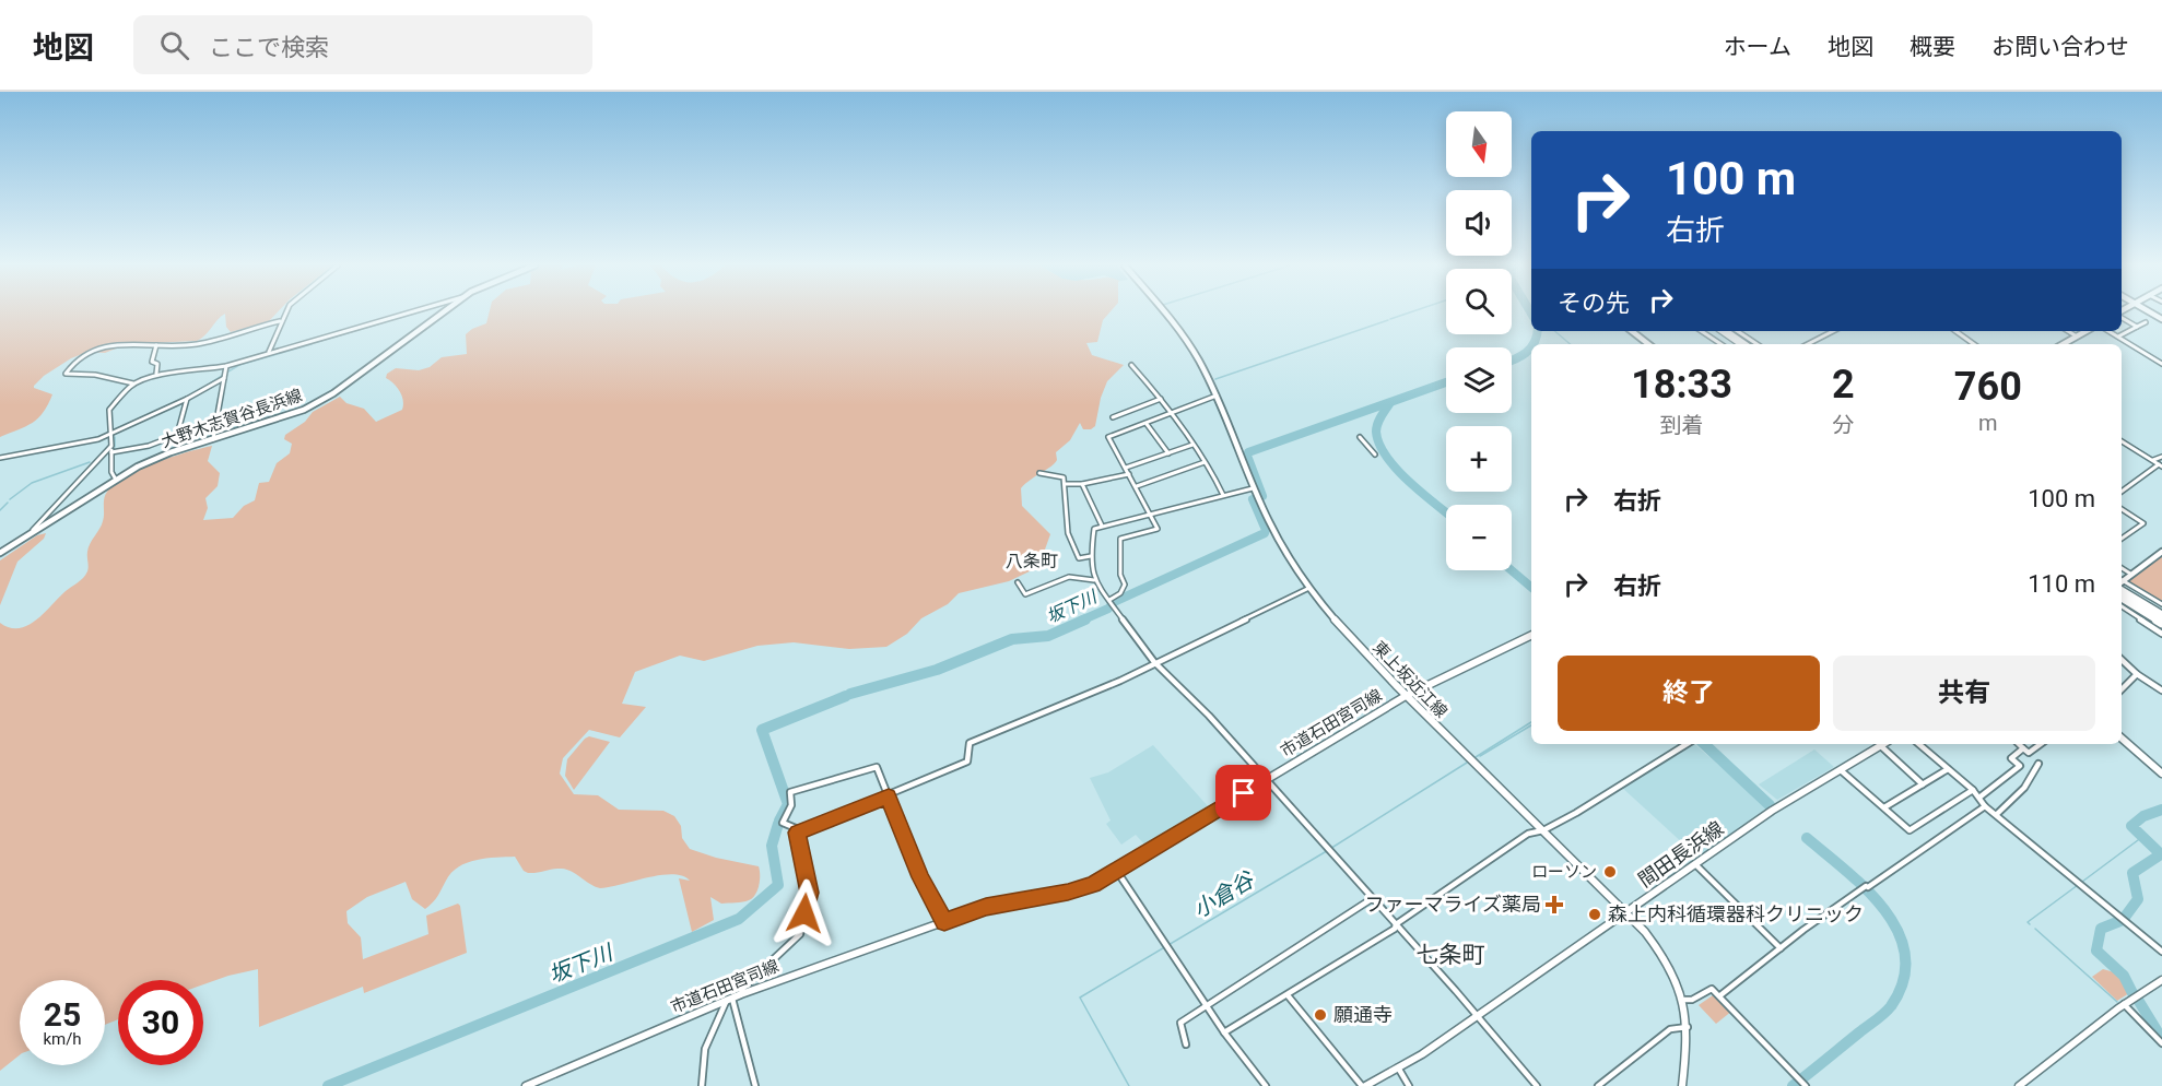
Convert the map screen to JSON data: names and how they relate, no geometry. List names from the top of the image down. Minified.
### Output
{"streets":{"main road":["大野木志賀谷長浜線","東上坂近江線","間田長浜線"],"street":["市道石田宮司線"]},"crossings":[["東上坂近江線","市道石田宮司線"],["東上坂近江線","間田長浜線"]],"districts":["八条町","七条町"],"water":["坂下川","小倉谷"],"places":{"other":["ローソン","森上内科循環器科クリニック","願通寺"],"health":["ファーマライズ薬局"]},"north":"bottom","page":{"header":"地図","search":"ここで検索","nav":["ホーム","地図","概要","お問い合わせ"],"map_buttons":["+","−"],"turn":["100 m","右折"],"then":"その先","eta":["18:33","到着","2","分","760","m"],"list":[{"name":"右折","value":"100 m"},{"name":"右折","value":"110 m"}],"buttons":["終了","共有"],"speed":"25 km/h","limit":"30"}}
